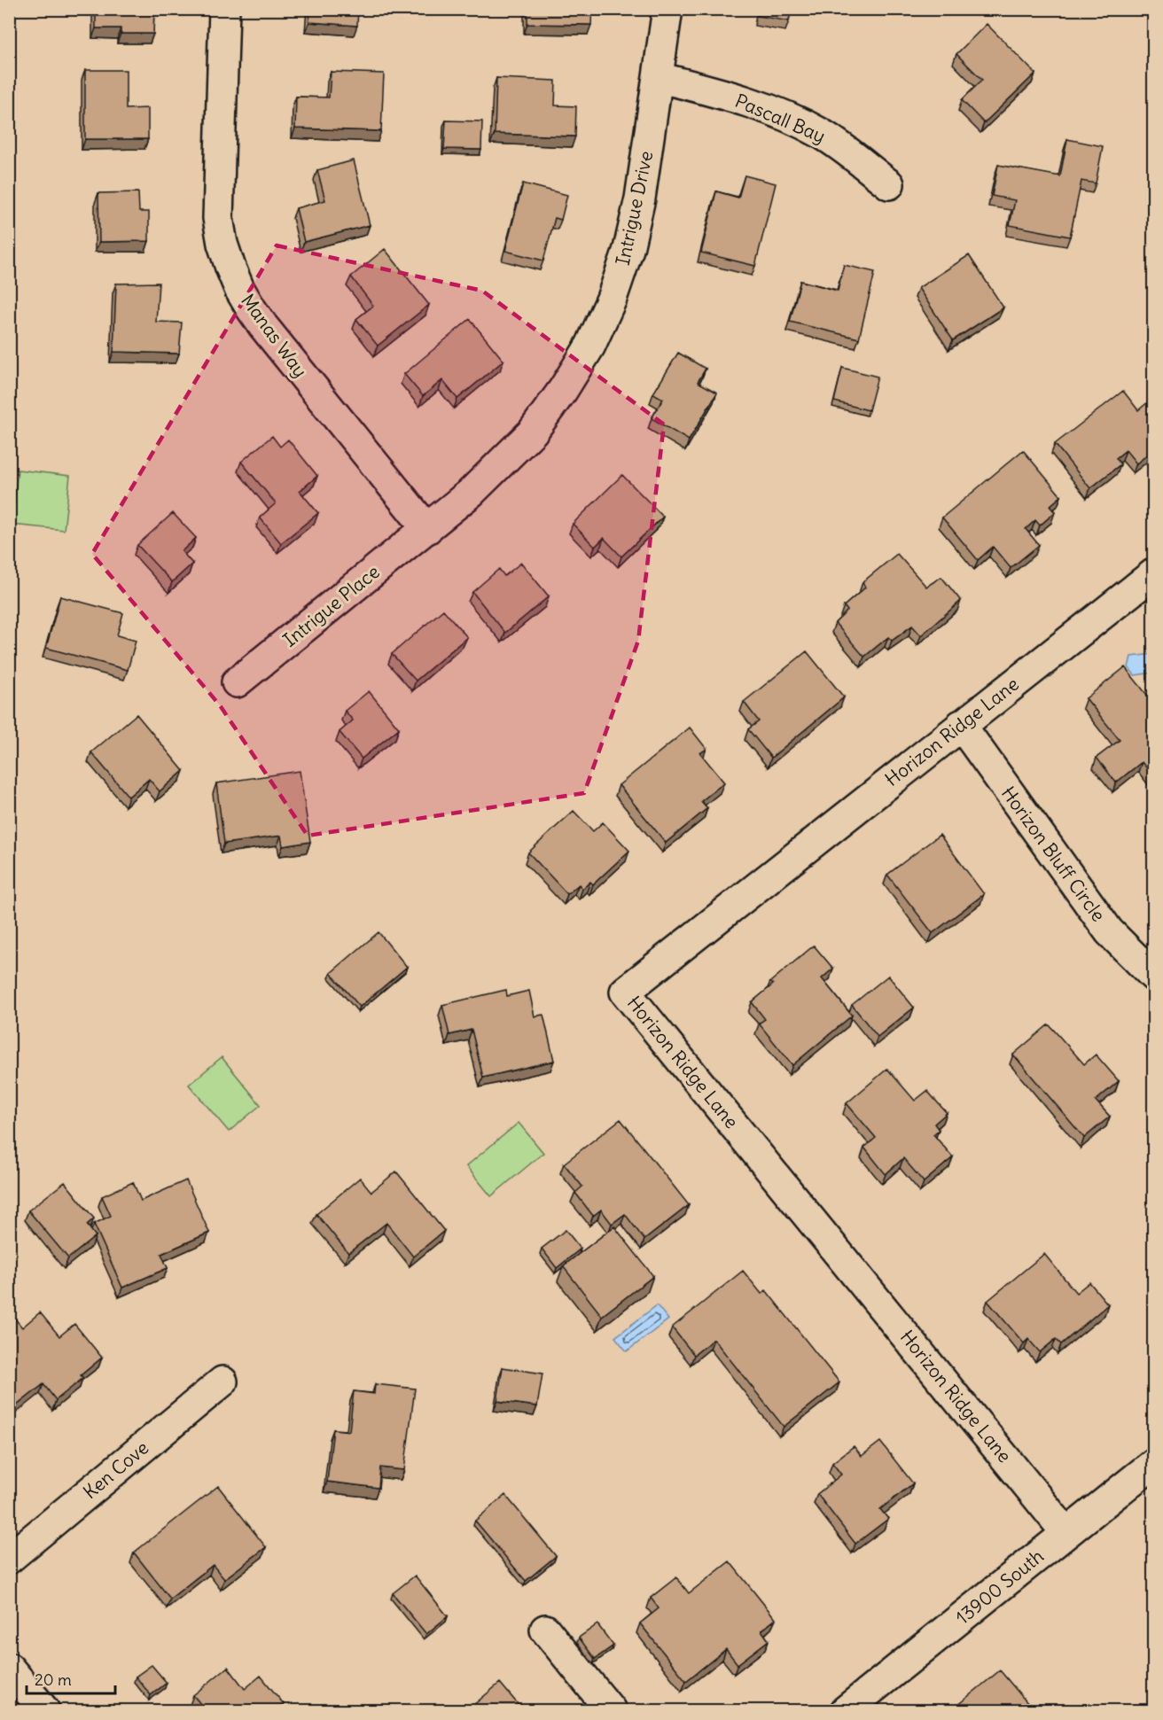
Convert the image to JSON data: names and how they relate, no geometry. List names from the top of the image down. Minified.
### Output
{"streets":{"street":["Pascall Bay","Intrigue Drive","Manas Way","Intrigue Place","Horizon Ridge Lane","Horizon Bluff Circle","Ken Cove","13900 South"]},"crossings":[["Pascall Bay","Intrigue Drive"],["Intrigue Drive","Manas Way"],["Intrigue Drive","Intrigue Place"],["Manas Way","Intrigue Place"],["Horizon Ridge Lane","Horizon Bluff Circle"],["Horizon Ridge Lane","13900 South"]],"scale_bar":"20 m"}
